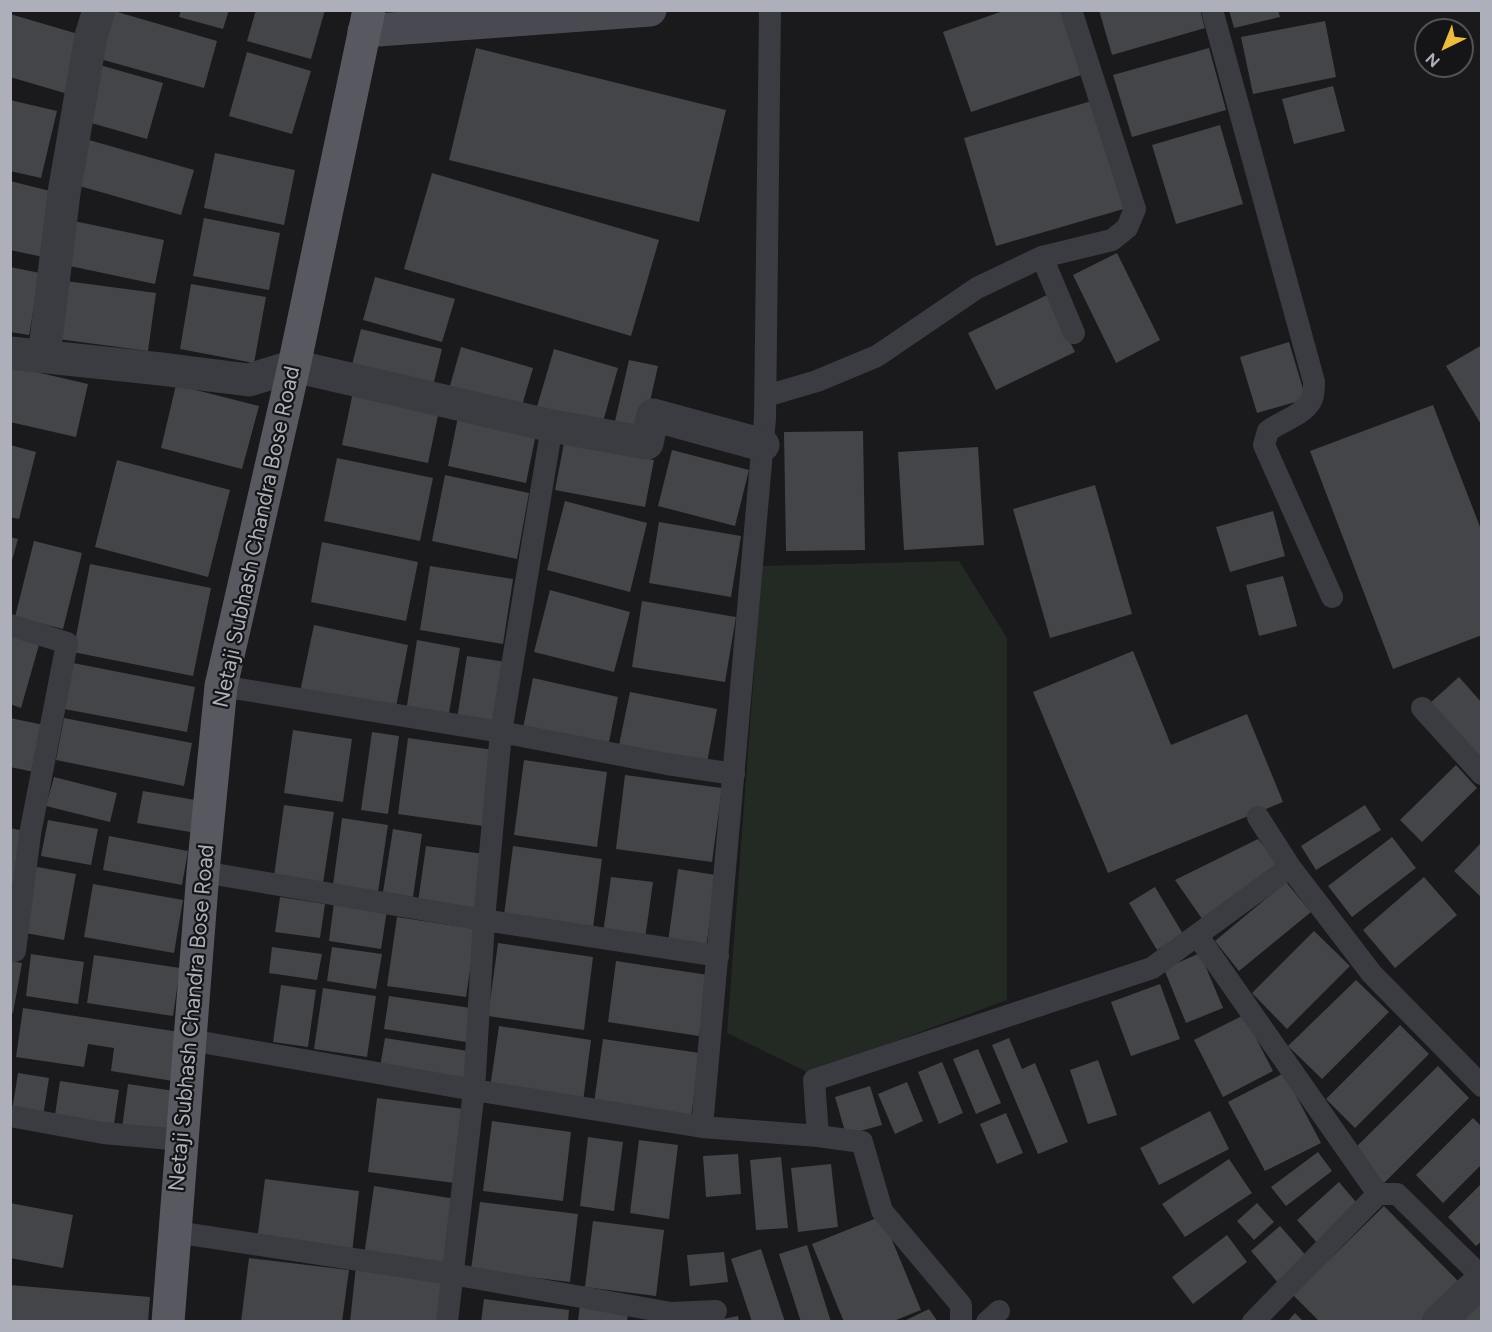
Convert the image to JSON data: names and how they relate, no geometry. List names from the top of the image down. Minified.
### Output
{"streets":{"main road":["Netaji Subhash Chandra Bose Road"]},"north":"bottom left"}
